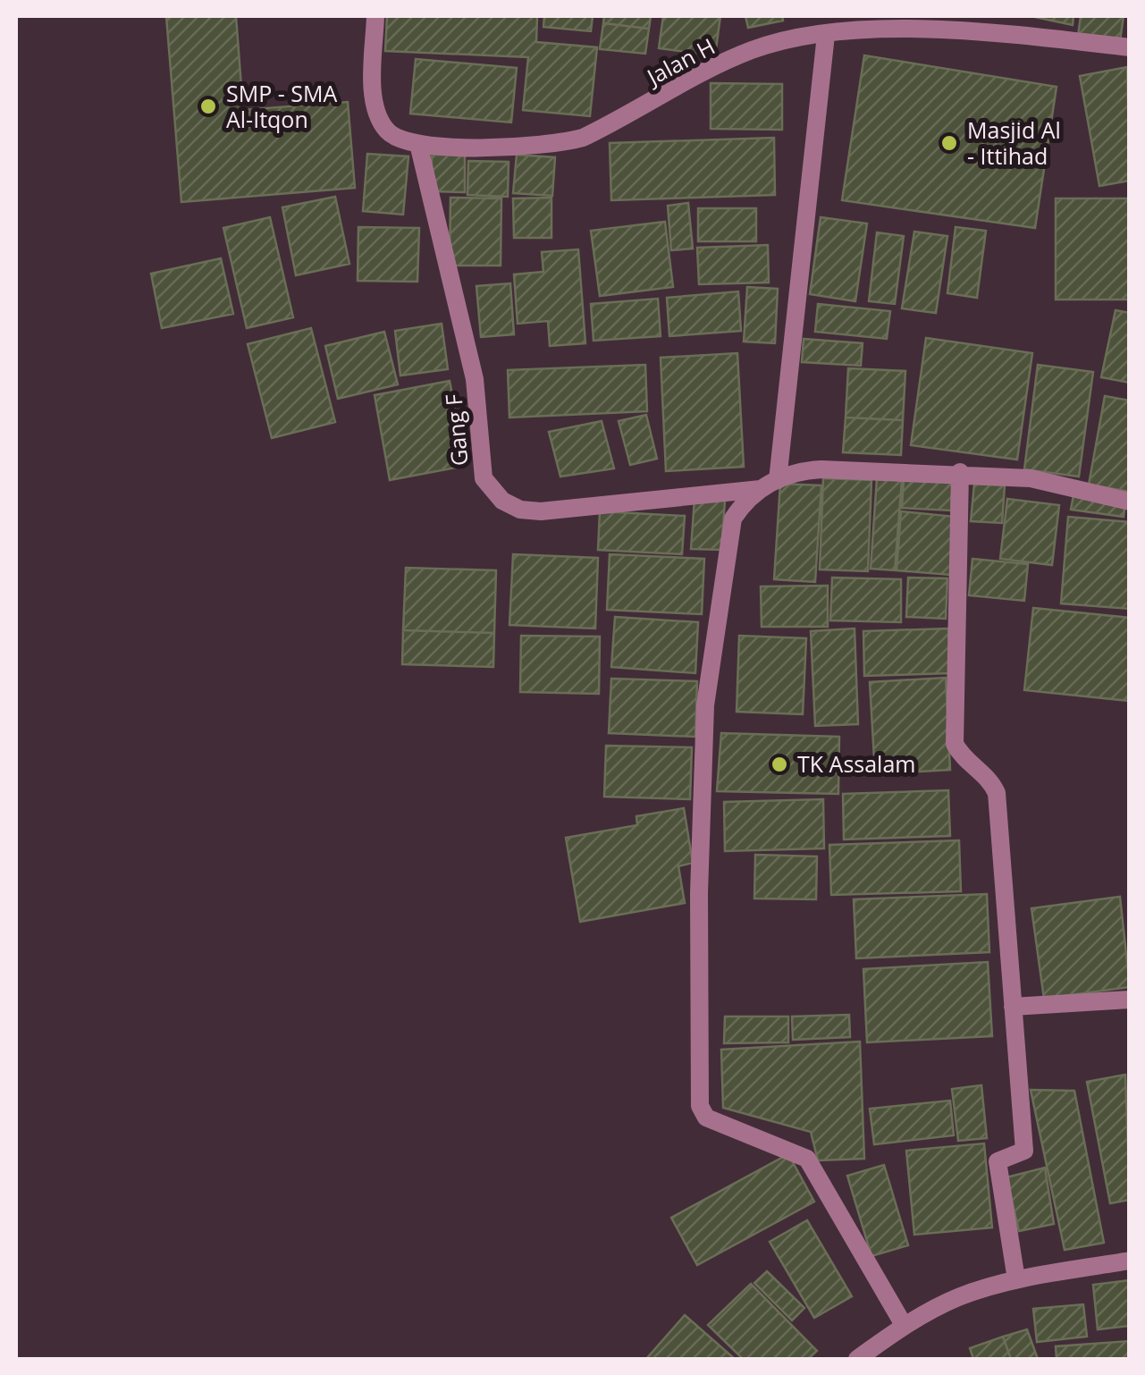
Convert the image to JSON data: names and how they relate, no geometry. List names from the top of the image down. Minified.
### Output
{"streets":{"street":["Jalan H","Gang F"]},"crossings":[["Jalan H","Gang F"]],"places":["SMP - SMA Al-Itqon","Masjid Al - Ittihad","TK Assalam"]}
